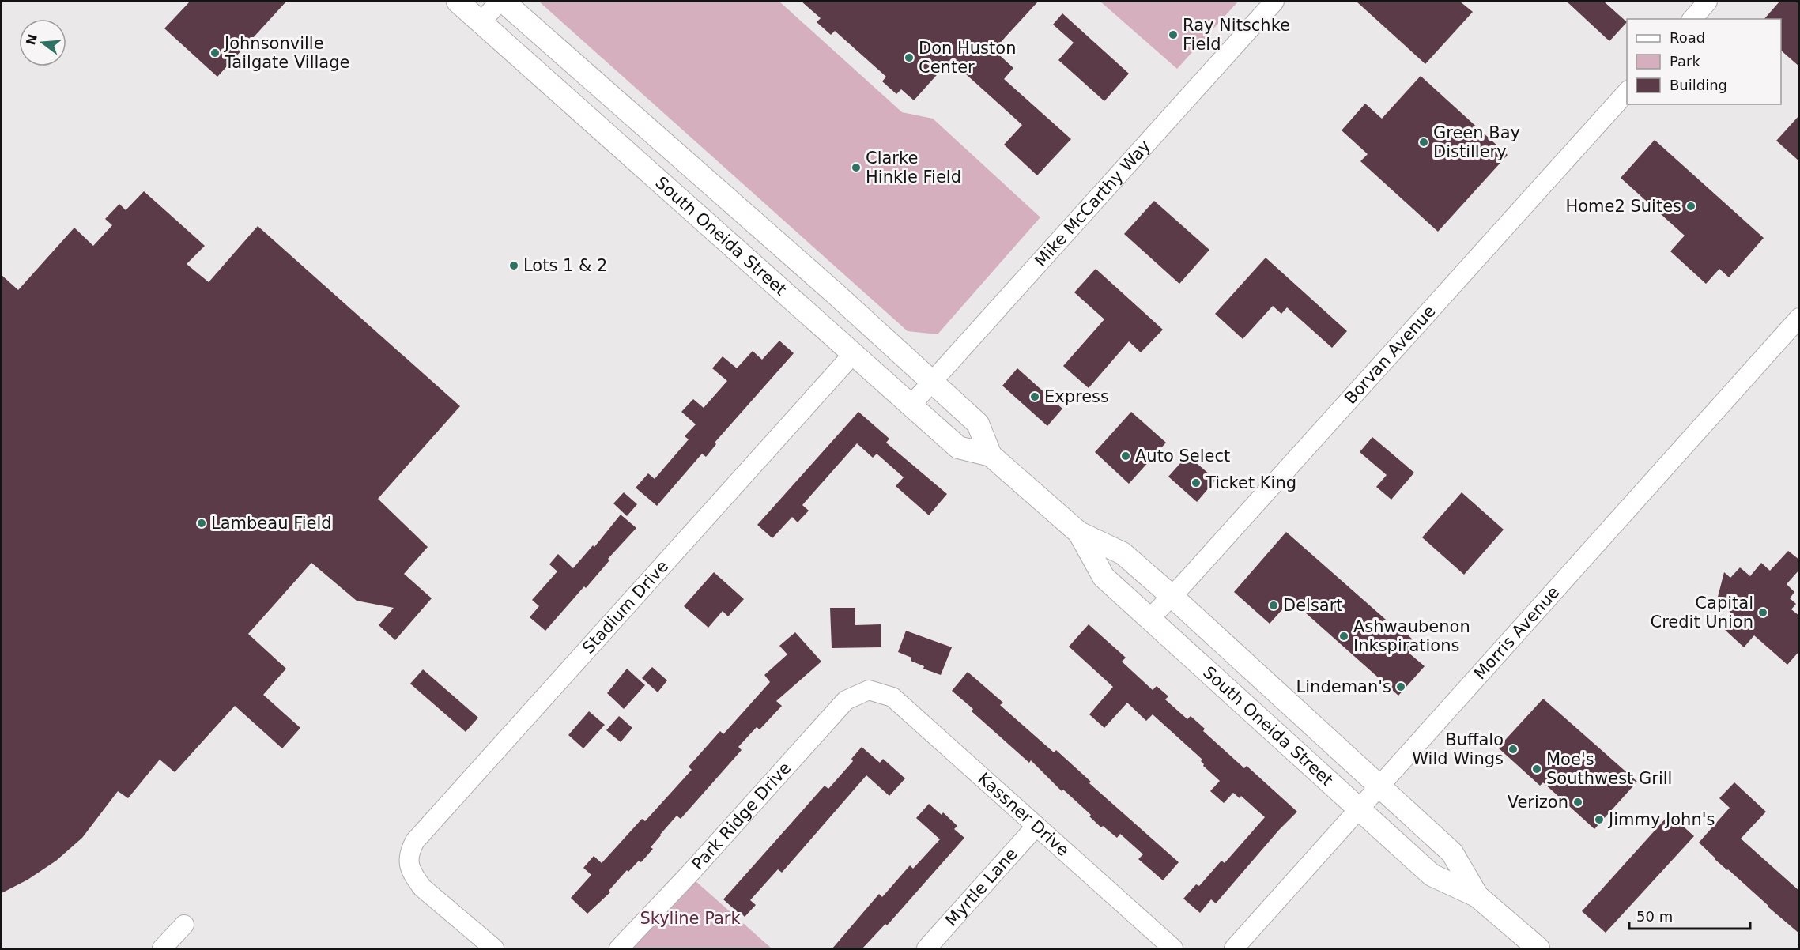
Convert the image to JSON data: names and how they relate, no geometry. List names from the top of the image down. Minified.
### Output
{"streets":{"street":["Mike McCarthy Way","South Oneida Street","Borvan Avenue","Stadium Drive","Morris Avenue","Kassner Drive","Park Ridge Drive","Myrtle Lane"]},"crossings":[["Mike McCarthy Way","South Oneida Street"],["South Oneida Street","Borvan Avenue"],["South Oneida Street","Stadium Drive"],["South Oneida Street","Morris Avenue"],["Kassner Drive","Park Ridge Drive"],["Kassner Drive","Myrtle Lane"]],"parks":["Skyline Park"],"places":["Ray Nitschke Field","Johnsonville Tailgate Village","Don Huston Center","Green Bay Distillery","Clarke Hinkle Field","Home2 Suites","Lots 1 & 2","Express","Auto Select","Ticket King","Lambeau Field","Delsart","Capital Credit Union","Ashwaubenon Inkspirations","Lindeman's","Buffalo Wild Wings","Moe's Southwest Grill","Verizon","Jimmy John's"],"legend":["Road","Park","Building"],"scale_bar":"50 m","north":"left"}
